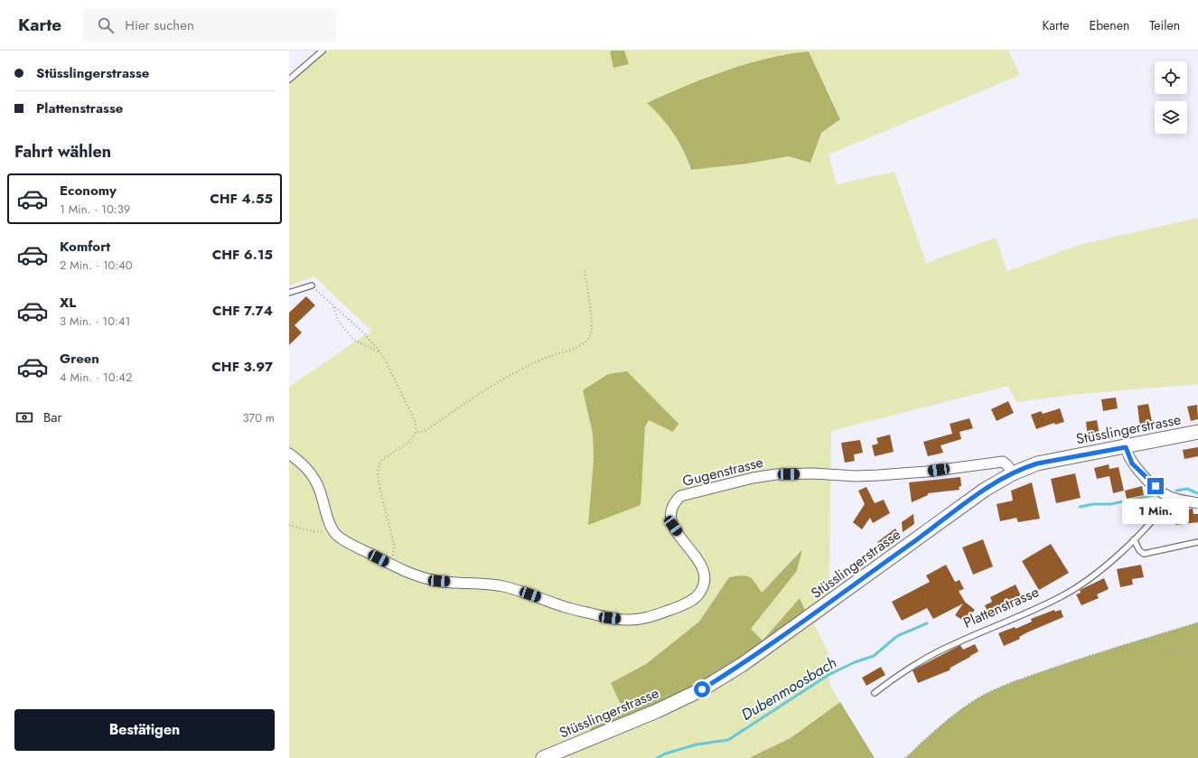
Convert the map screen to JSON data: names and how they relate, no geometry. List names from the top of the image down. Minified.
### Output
{"streets":{"street":["Stüsslingerstrasse","Gugenstrasse"],"lane":["Plattenstrasse"]},"crossings":[["Stüsslingerstrasse","Gugenstrasse"]],"water":["Dubenmoosbach"],"page":{"header":"Karte","search":"Hier suchen","nav":["Karte","Ebenen","Teilen"],"banner":["Stüsslingerstrasse","Plattenstrasse"],"heading":"Fahrt wählen","list":[{"name":"Economy","note":"1 Min. · 10:39","value":"CHF 4.55"},{"name":"Komfort","note":"2 Min. · 10:40","value":"CHF 6.15"},{"name":"XL","note":"3 Min. · 10:41","value":"CHF 7.74"},{"name":"Green","note":"4 Min. · 10:42","value":"CHF 3.97"}],"pay":["Bar","370 m"],"bubble":"1 Min.","buttons":"Bestätigen"}}
